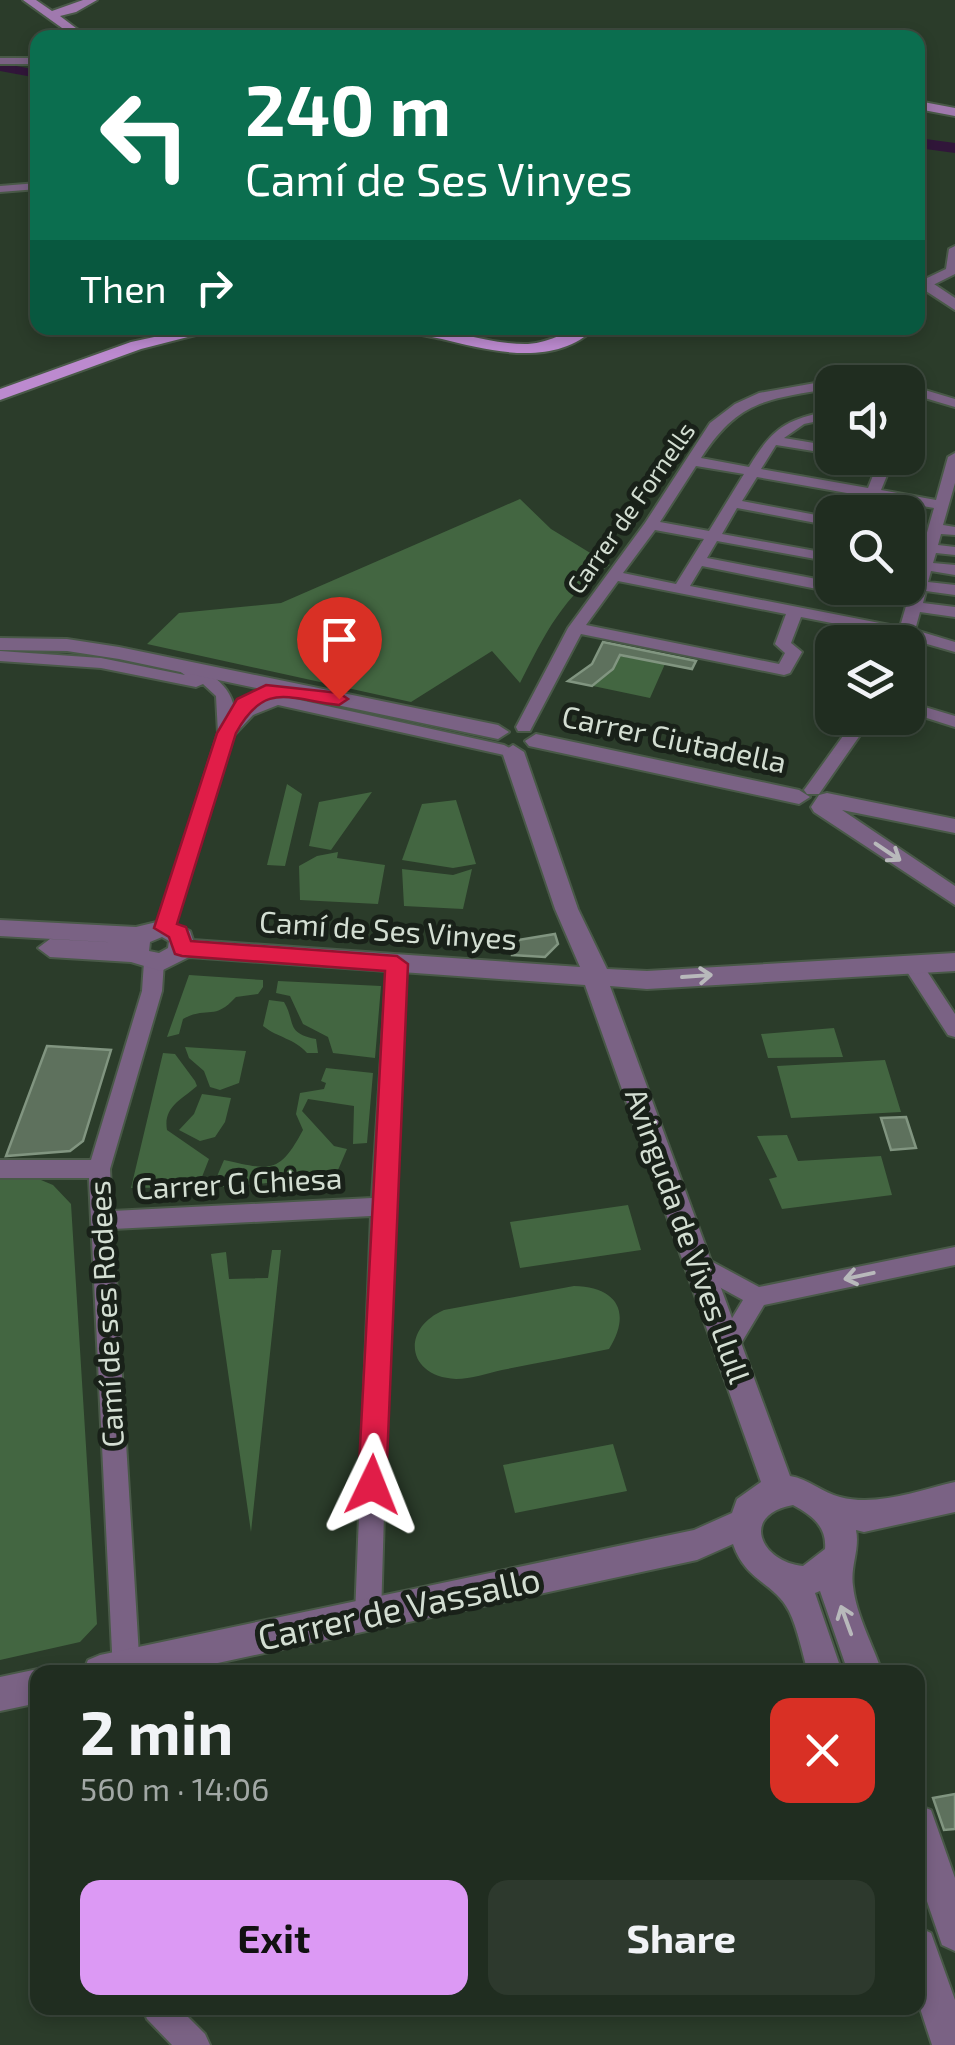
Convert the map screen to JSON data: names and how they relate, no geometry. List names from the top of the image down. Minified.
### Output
{"streets":{"street":["Carrer de Fornells","Carrer Ciutadella","Camí de Ses Vinyes","Carrer G Chiesa","Avinguda de Vives Llull","Camí de ses Rodees","Carrer de Vassallo"]},"crossings":[["Carrer de Fornells","Carrer Ciutadella"],["Camí de Ses Vinyes","Avinguda de Vives Llull"],["Carrer G Chiesa","Camí de ses Rodees"],["Avinguda de Vives Llull","Carrer de Vassallo"]],"one_way":["Camí de Ses Vinyes"],"page":{"turn":["240 m","Camí de Ses Vinyes"],"then":"Then","heading":["2 min","560 m · 14:06"],"buttons":["Exit","Share"]}}
